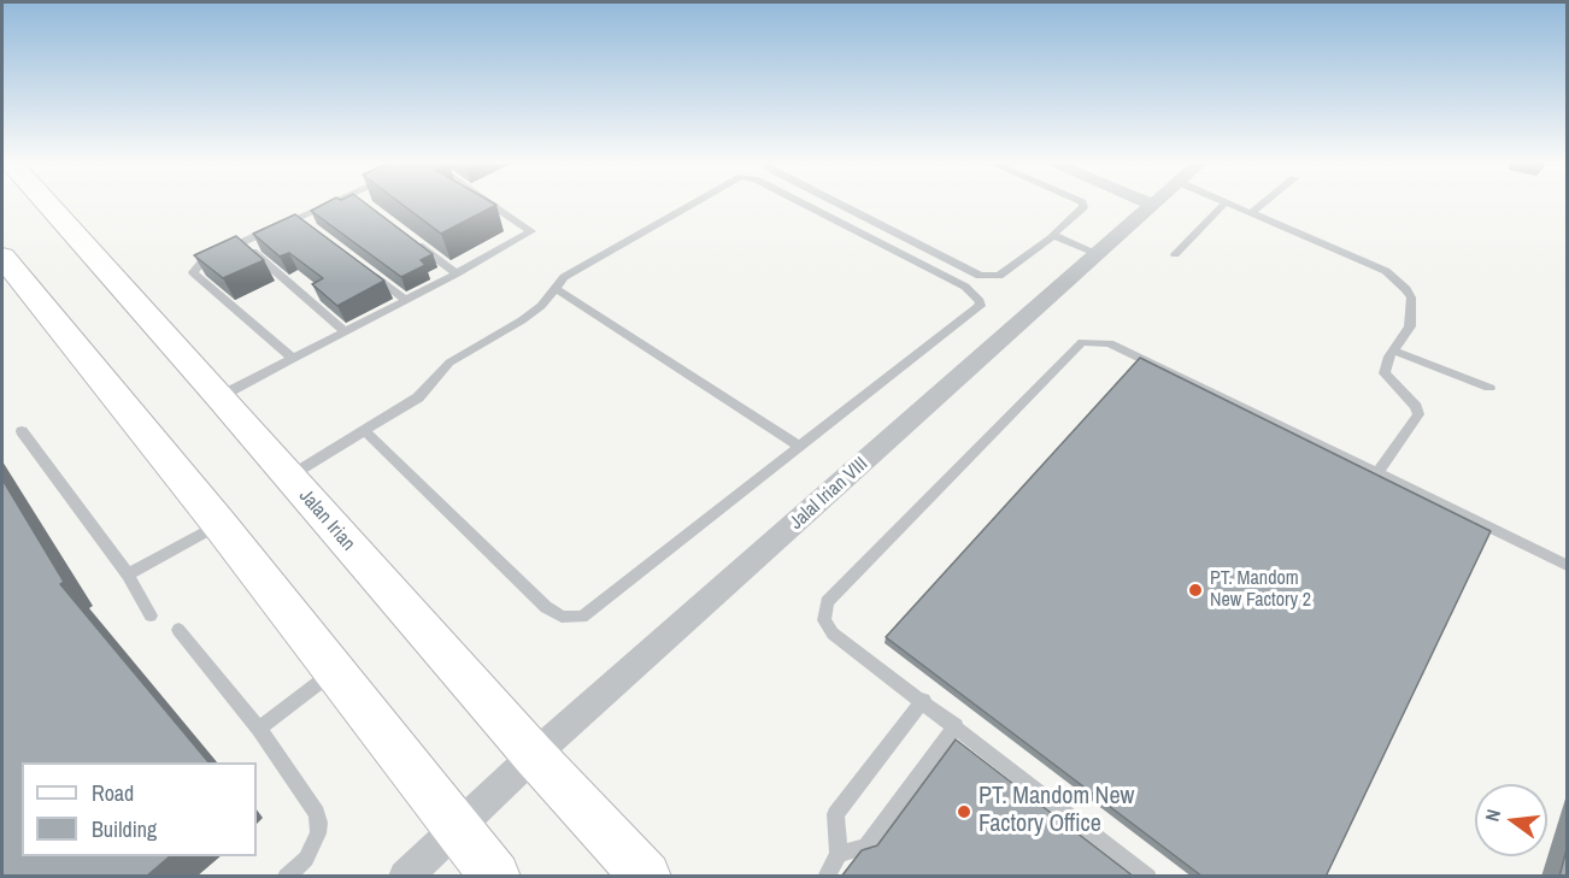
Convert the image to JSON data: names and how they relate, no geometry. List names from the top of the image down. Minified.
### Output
{"streets":{"street":["Jalal Irian VIII","Jalan Irian"]},"crossings":[["Jalal Irian VIII","Jalan Irian"]],"places":["PT. Mandom New Factory 2","PT. Mandom New Factory Office"],"legend":["Road","Building"],"north":"left"}
